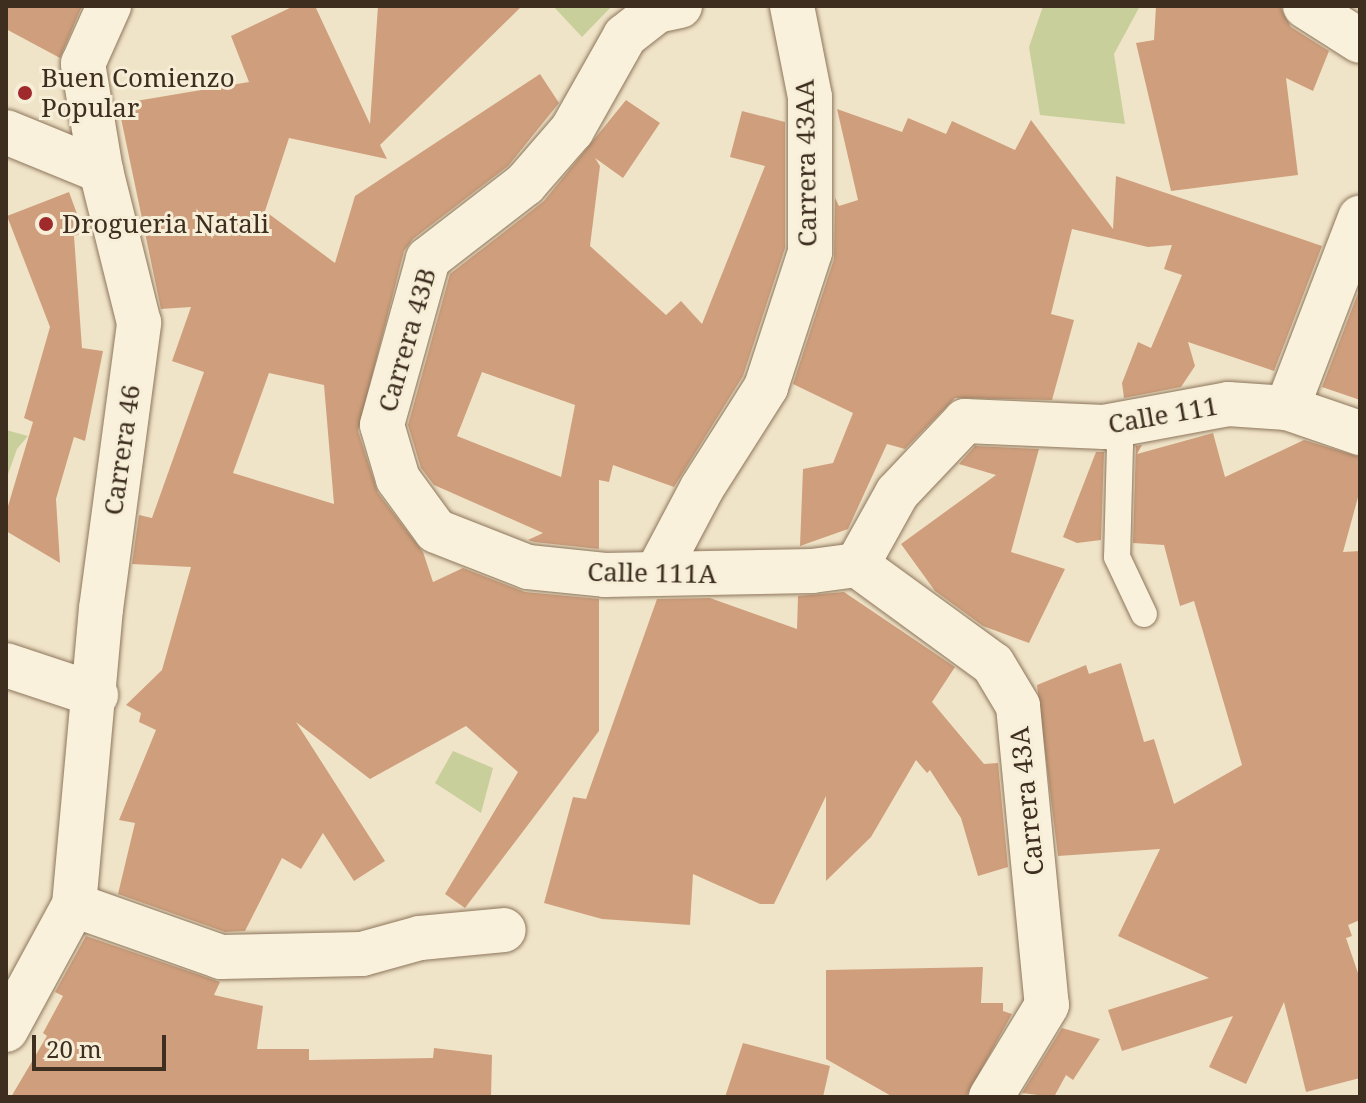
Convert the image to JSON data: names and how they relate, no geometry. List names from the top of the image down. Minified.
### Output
{"streets":{"street":["Carrera 43AA","Carrera 43B","Calle 111","Carrera 46","Calle 111A","Carrera 43A"]},"crossings":[["Carrera 43AA","Calle 111A"],["Carrera 43B","Calle 111A"],["Calle 111","Calle 111A"],["Calle 111","Carrera 43A"],["Calle 111A","Carrera 43A"]],"places":["Buen Comienzo Popular","Drogueria Natali"],"scale_bar":"20 m"}
